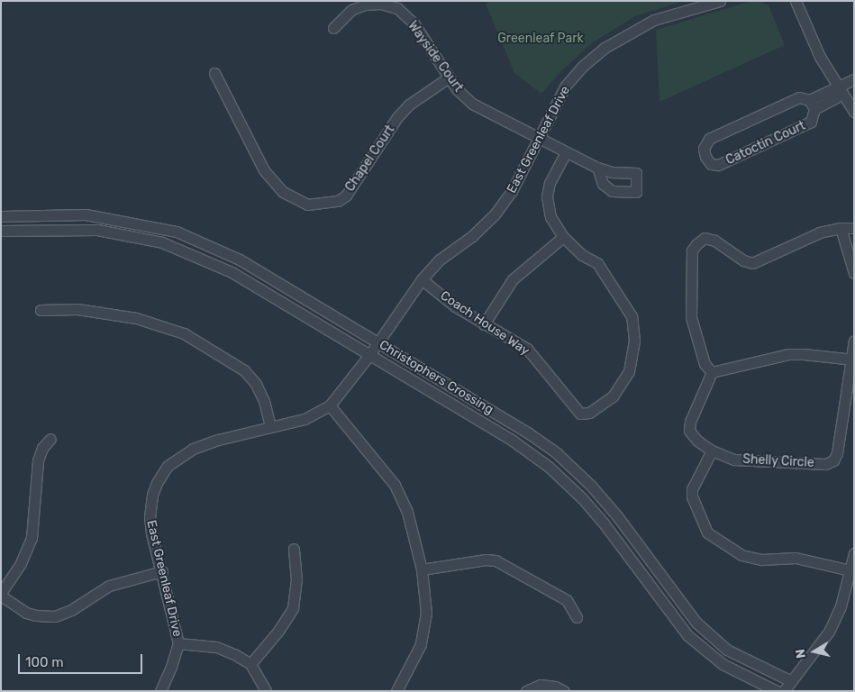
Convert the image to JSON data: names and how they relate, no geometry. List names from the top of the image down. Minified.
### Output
{"streets":{"street":["Wayside Court","East Greenleaf Drive","Catoctin Court","Chapel Court","Coach House Way","Christophers Crossing","Shelly Circle"]},"crossings":[["Wayside Court","East Greenleaf Drive"],["Wayside Court","Chapel Court"],["Wayside Court","Coach House Way"],["East Greenleaf Drive","Coach House Way"],["East Greenleaf Drive","Christophers Crossing"]],"parks":["Greenleaf Park"],"scale_bar":"100 m","north":"left"}
